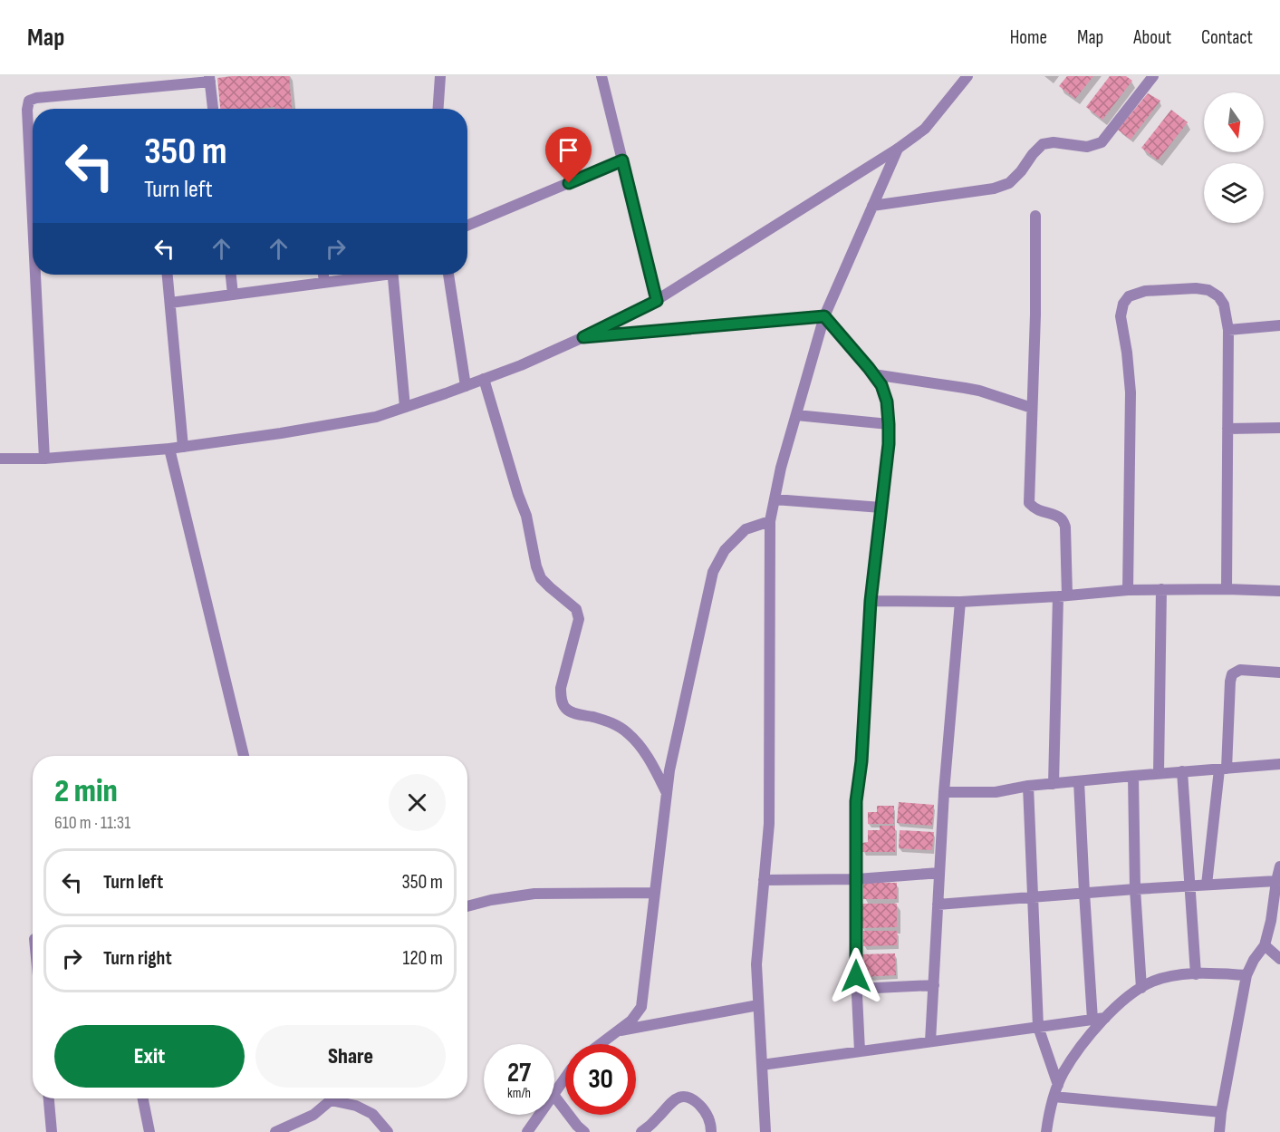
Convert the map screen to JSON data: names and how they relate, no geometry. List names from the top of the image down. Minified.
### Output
{"north":"bottom","page":{"header":"Map","nav":["Home","Map","About","Contact"],"turn":["350 m","Turn left"],"heading":["2 min","610 m · 11:31"],"list":[{"name":"Turn left","value":"350 m"},{"name":"Turn right","value":"120 m"}],"buttons":["Exit","Share"],"speed":"27 km/h","limit":"30"}}
